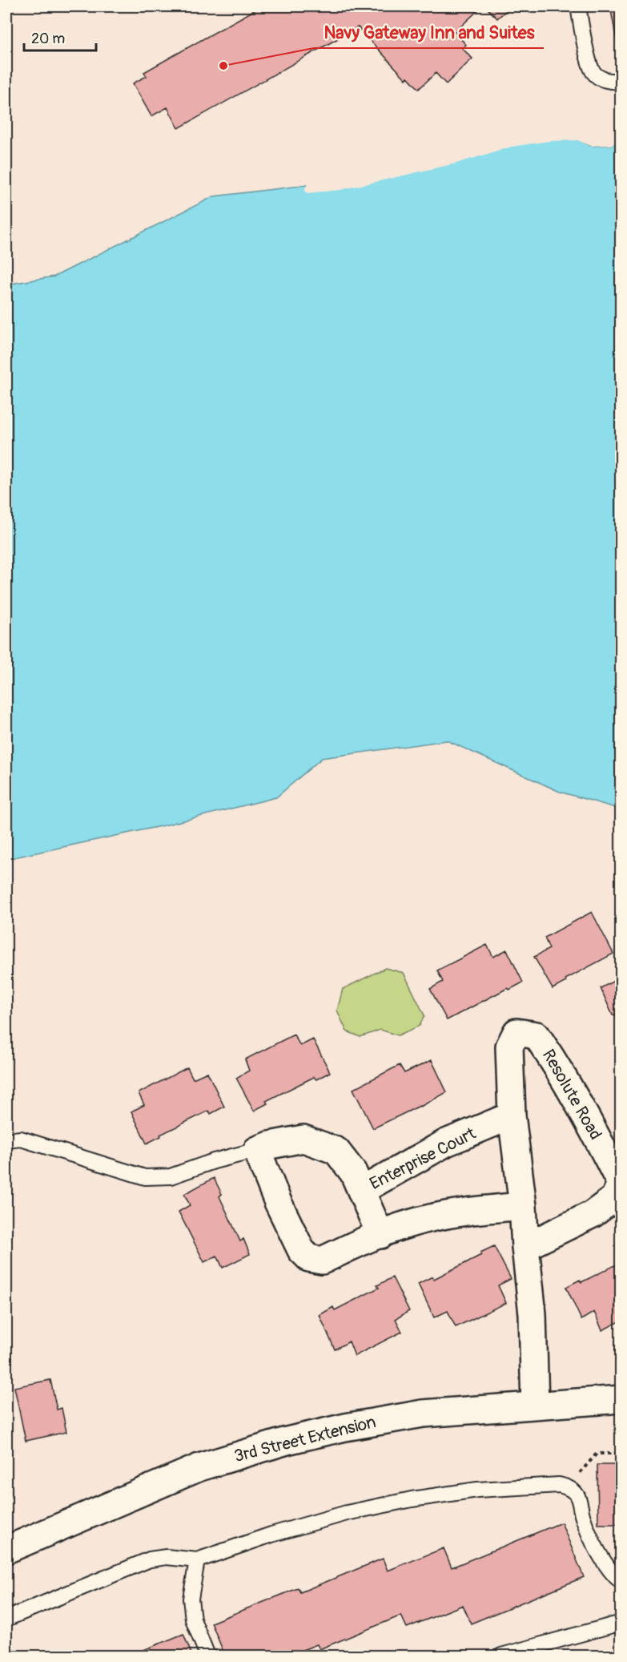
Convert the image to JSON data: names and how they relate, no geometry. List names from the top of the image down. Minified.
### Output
{"streets":{"street":["Resolute Road","Enterprise Court","3rd Street Extension"]},"crossings":[["Resolute Road","Enterprise Court"],["Resolute Road","3rd Street Extension"]],"places":["Navy Gateway Inn and Suites"],"scale_bar":"20 m"}
